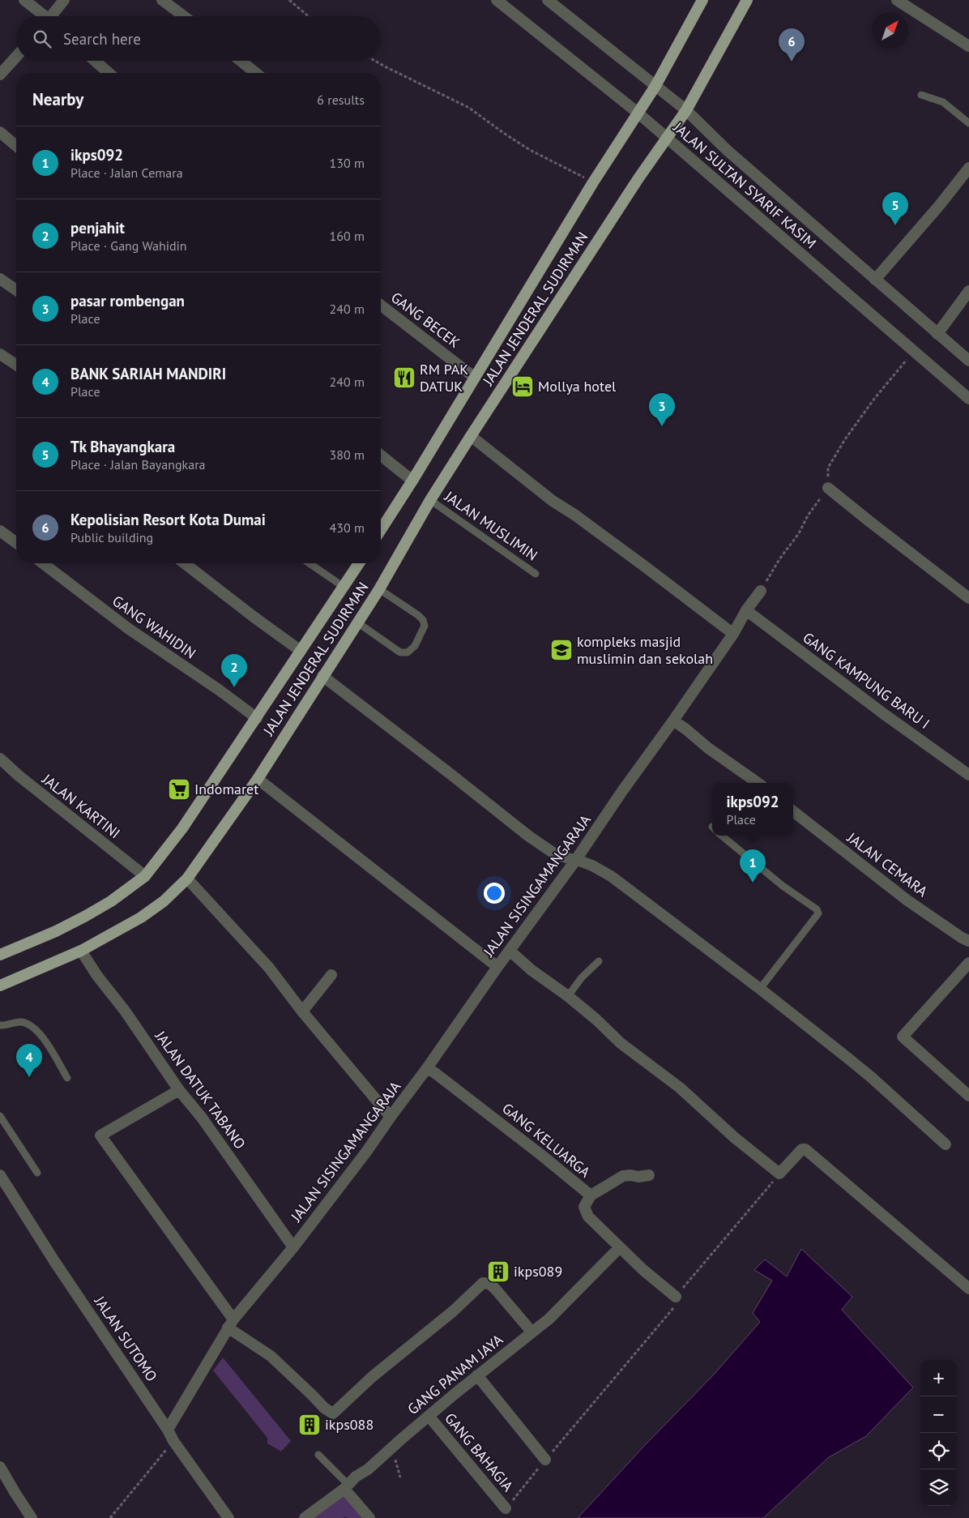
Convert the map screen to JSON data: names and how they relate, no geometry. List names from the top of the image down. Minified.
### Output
{"streets":{"main road":["JALAN JENDERAL SUDIRMAN"],"street":["JALAN SULTAN SYARIF KASIM","GANG BECEK","GANG WAHIDIN","GANG KAMPUNG BARU I","JALAN KARTINI","JALAN CEMARA","JALAN SISINGAMANGARAJA","JALAN DATUK TABANO","GANG KELUARGA","JALAN SUTOMO","GANG PANAM JAYA","GANG BAHAGIA"],"lane":["JALAN MUSLIMIN"]},"crossings":[["JALAN SULTAN SYARIF KASIM","JALAN JENDERAL SUDIRMAN"],["JALAN JENDERAL SUDIRMAN","GANG BECEK"],["JALAN JENDERAL SUDIRMAN","JALAN MUSLIMIN"],["JALAN JENDERAL SUDIRMAN","GANG WAHIDIN"],["JALAN JENDERAL SUDIRMAN","JALAN KARTINI"],["JALAN JENDERAL SUDIRMAN","JALAN DATUK TABANO"],["GANG KAMPUNG BARU I","JALAN SISINGAMANGARAJA"],["JALAN SISINGAMANGARAJA","JALAN DATUK TABANO"],["JALAN SISINGAMANGARAJA","GANG KELUARGA"],["JALAN SISINGAMANGARAJA","JALAN SUTOMO"],["GANG KELUARGA","GANG PANAM JAYA"],["GANG PANAM JAYA","GANG BAHAGIA"]],"places":{"restaurant":["RM PAK DATUK"],"hotel":["Mollya hotel"],"school or university":["kompleks masjid muslimin dan sekolah"],"supermarket":["Indomaret"],"building":["ikps089","ikps088"]},"north":"top right","page":{"search":"Search here","pins":["6","5","3","2","1","4"],"heading":["Nearby","6 results"],"list":[{"mark":"1","name":"ikps092","note":"Place · Jalan Cemara","value":"130 m"},{"mark":"2","name":"penjahit","note":"Place · Gang Wahidin","value":"160 m"},{"mark":"3","name":"pasar rombengan","note":"Place","value":"240 m"},{"mark":"4","name":"BANK SARIAH MANDIRI","note":"Place","value":"240 m"},{"mark":"5","name":"Tk Bhayangkara","note":"Place · Jalan Bayangkara","value":"380 m"},{"mark":"6","name":"Kepolisian Resort Kota Dumai","note":"Public building","value":"430 m"}],"popup":["ikps092","Place"],"map_buttons":["+","−"]}}
